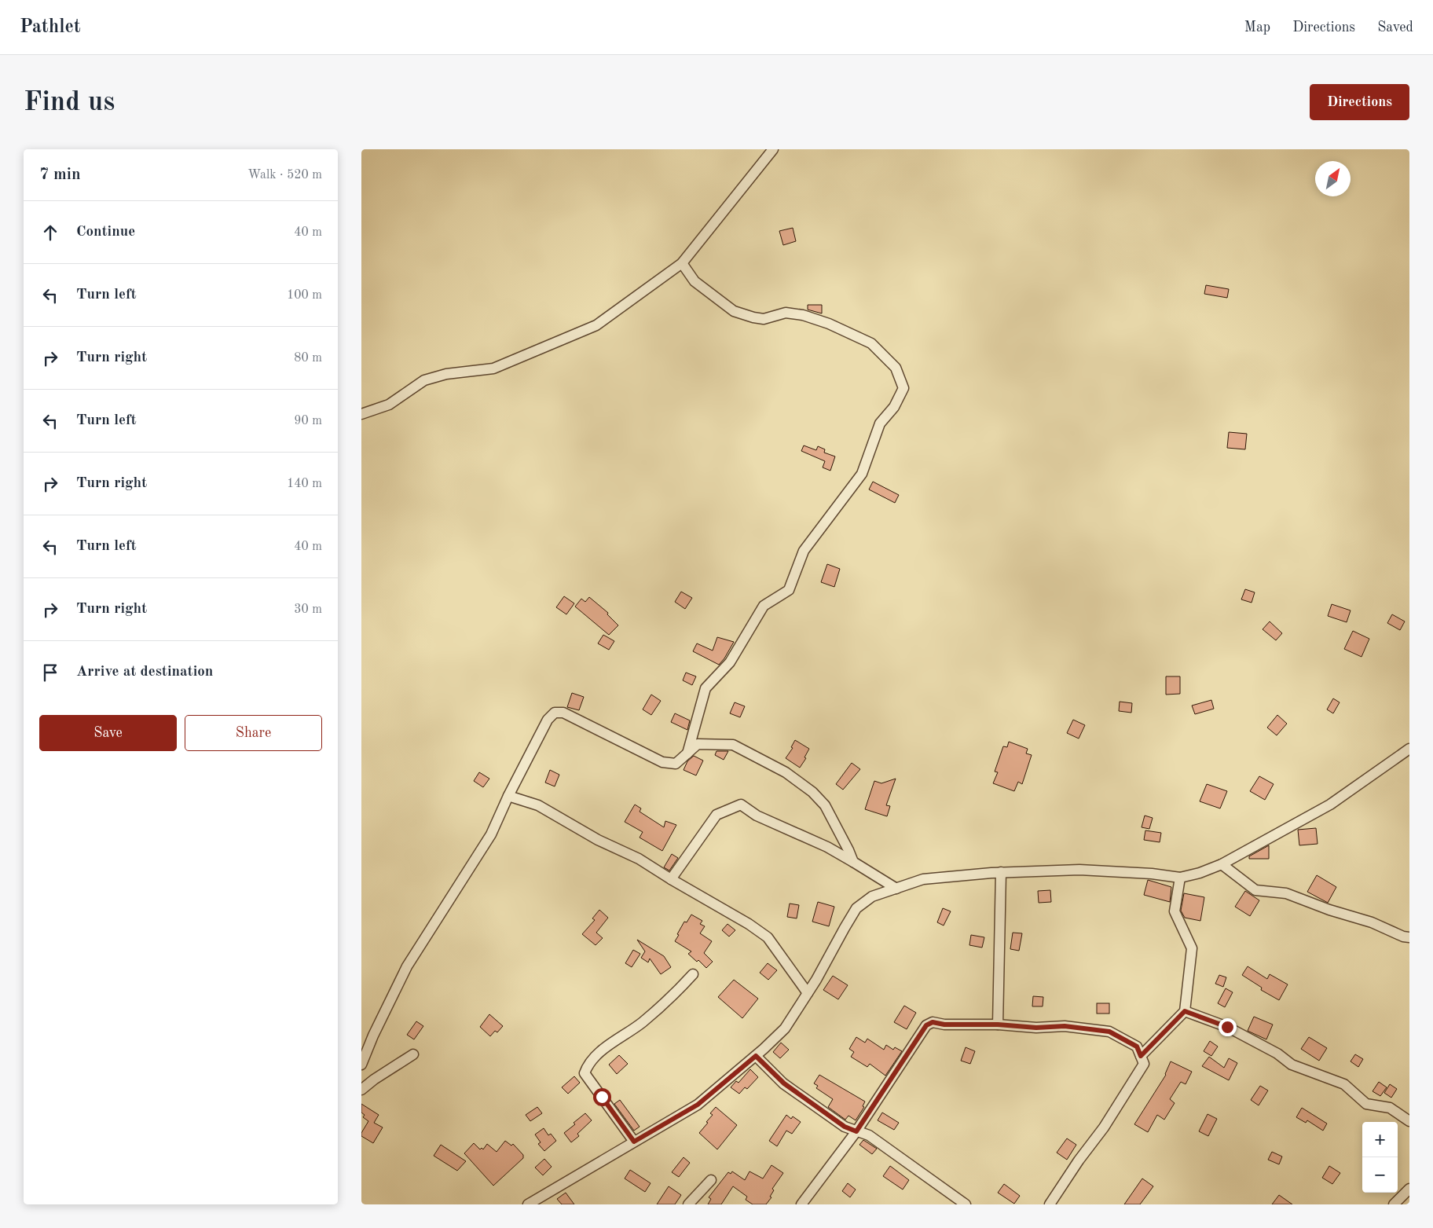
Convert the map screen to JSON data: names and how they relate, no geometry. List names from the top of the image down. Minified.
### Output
{"north":"top right","page":{"header":"Pathlet","nav":["Map","Directions","Saved"],"buttons":["Directions",["Save","Share"]],"title":"Find us","heading":["7 min","Walk · 520 m"],"list":[["Continue","40 m"],["Turn left","100 m"],["Turn right","80 m"],["Turn left","90 m"],["Turn right","140 m"],["Turn left","40 m"],["Turn right","30 m"],"Arrive at destination"],"map_buttons":["+","−"]}}
